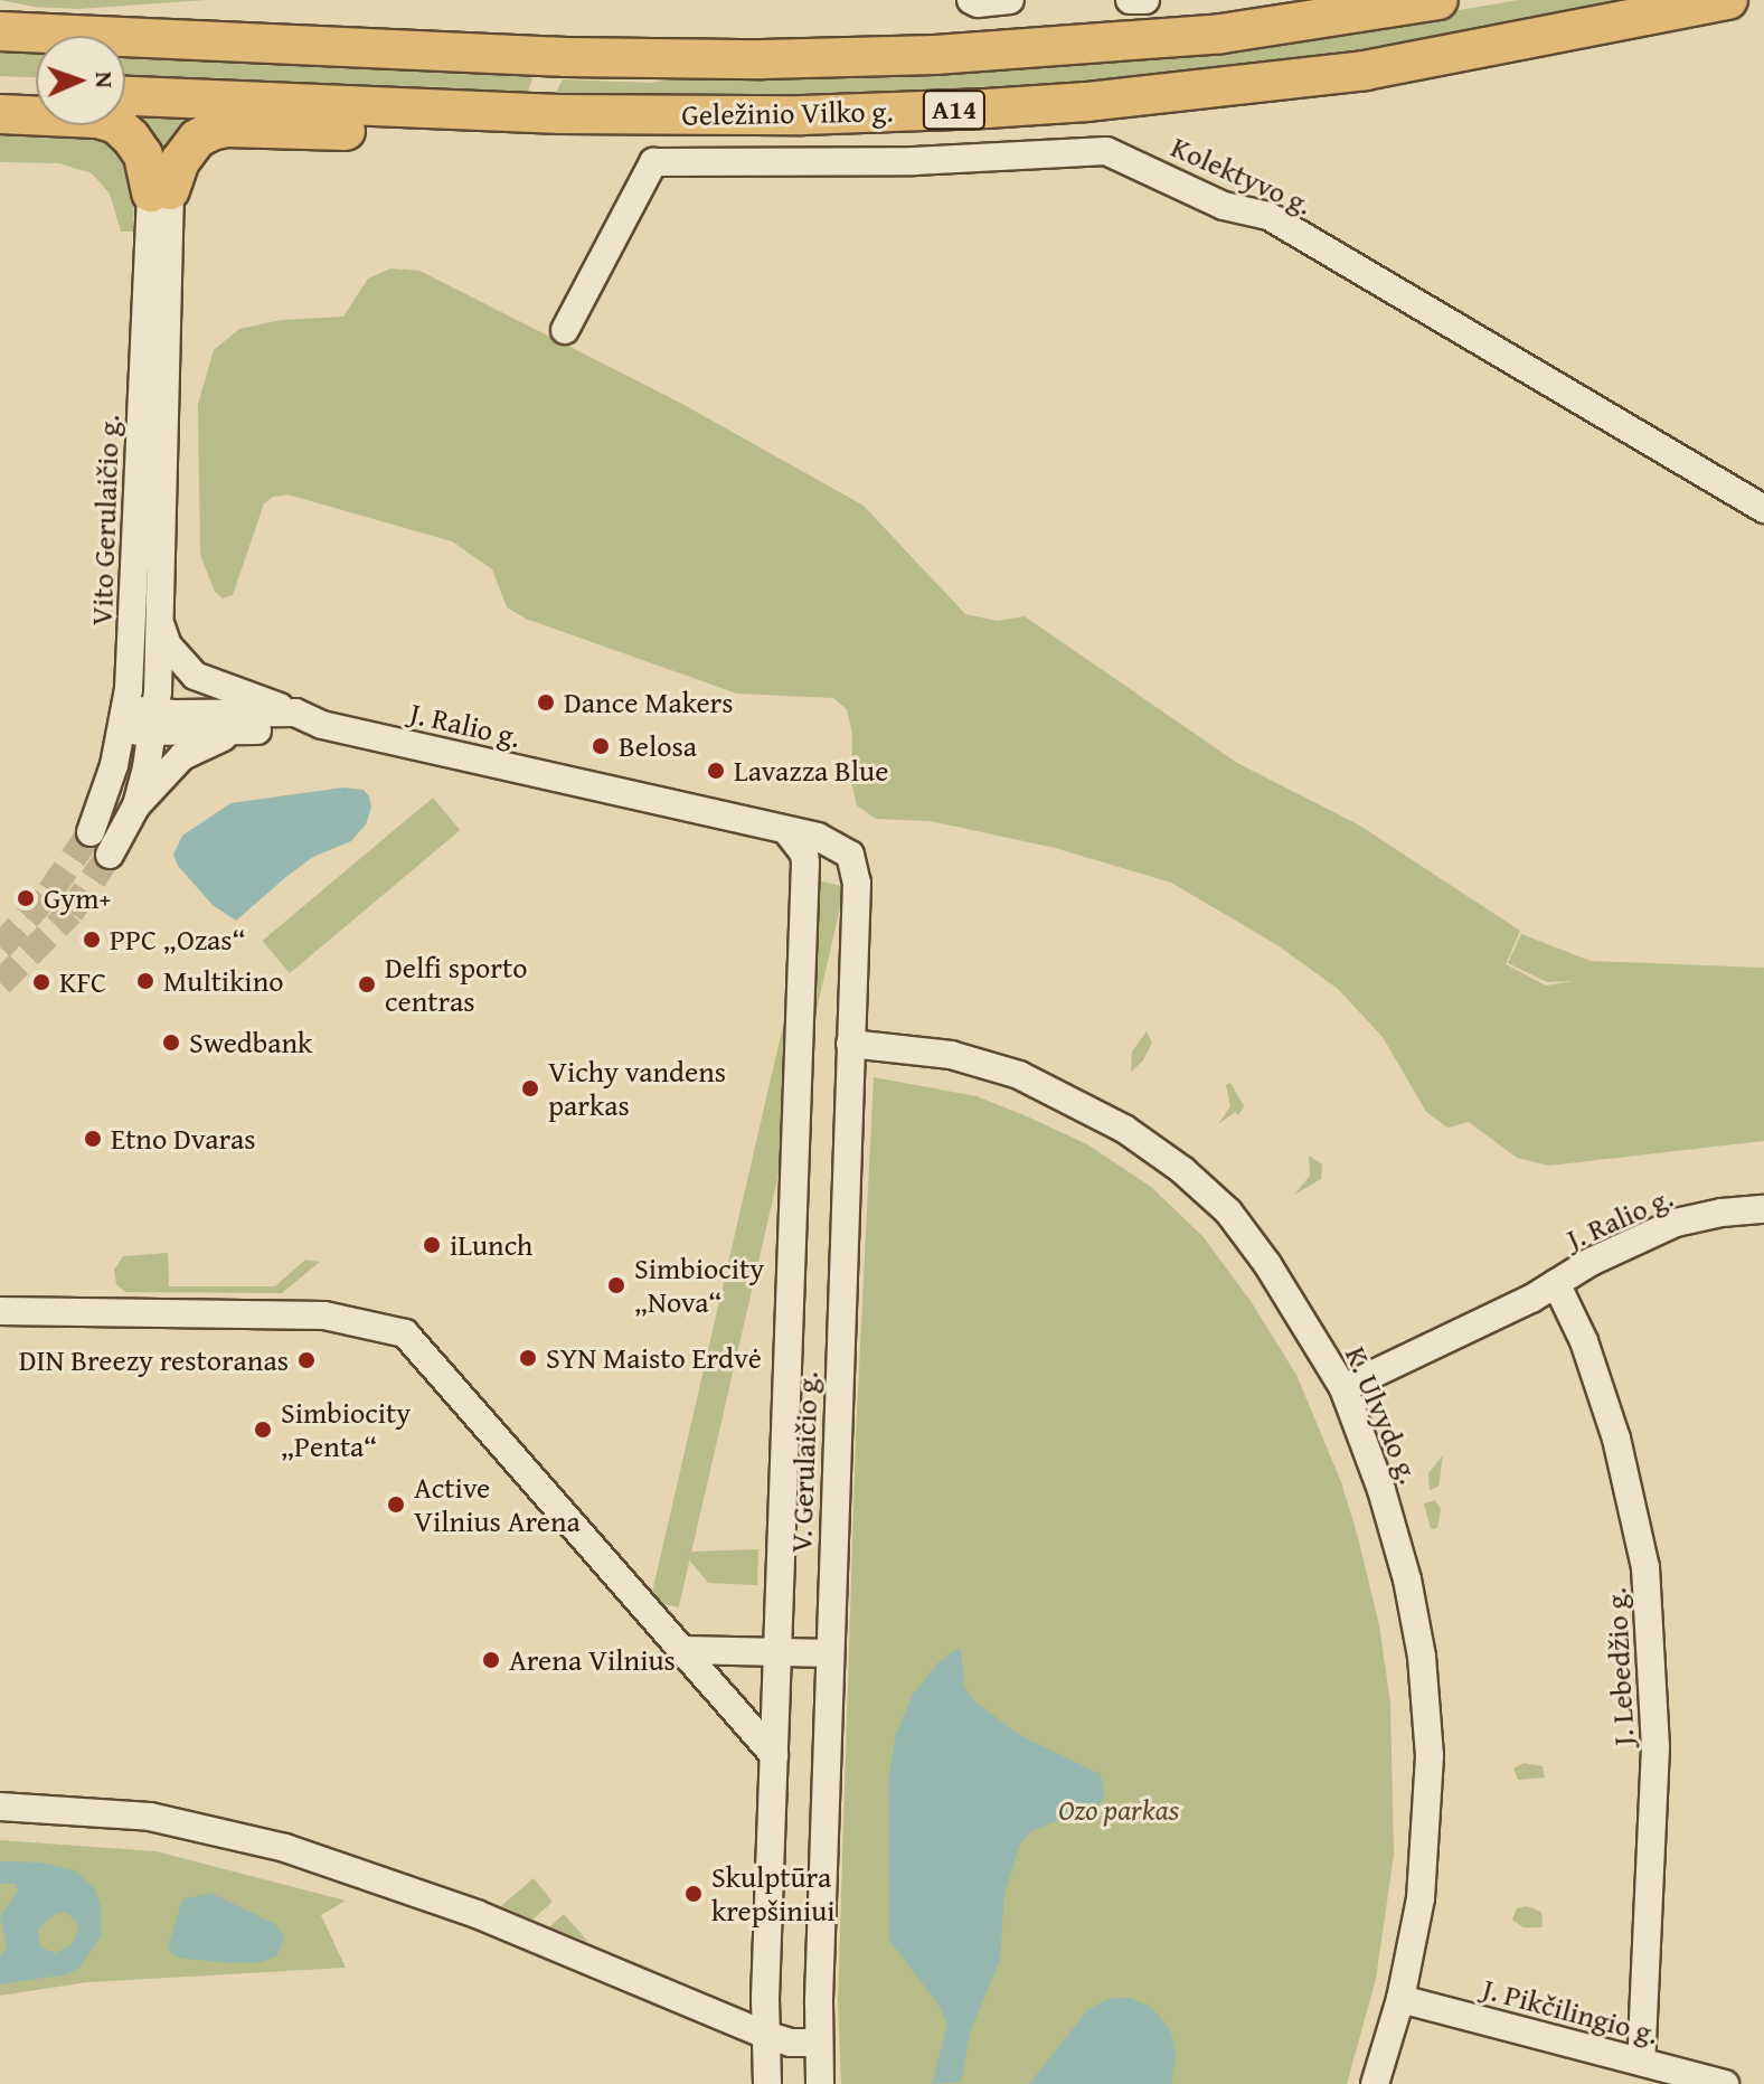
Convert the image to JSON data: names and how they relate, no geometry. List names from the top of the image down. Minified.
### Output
{"streets":{"highway":["A14","Geležinio Vilko g."],"street":["Kolektyvo g.","Vito Gerulaičio g.","J. Ralio g.","K. Ulvydo g.","V. Gerulaičio g.","J. Lebedžio g.","J. Pikčilingio g."]},"crossings":[["Vito Gerulaičio g.","J. Ralio g."],["J. Ralio g.","K. Ulvydo g."],["J. Ralio g.","J. Lebedžio g."],["K. Ulvydo g.","V. Gerulaičio g."],["K. Ulvydo g.","J. Pikčilingio g."],["J. Lebedžio g.","J. Pikčilingio g."]],"parks":["Ozo parkas"],"places":["Dance Makers","Belosa","Lavazza Blue","Gym+","PPC „Ozas“","Multikino","KFC","Delfi sporto centras","Swedbank","Vichy vandens parkas","Etno Dvaras","iLunch","Simbiocity „Nova“","SYN Maisto Erdvė","DIN Breezy restoranas","Simbiocity „Penta“","Active Vilnius Arena","Arena Vilnius","Skulptūra krepšiniui"],"north":"right"}
